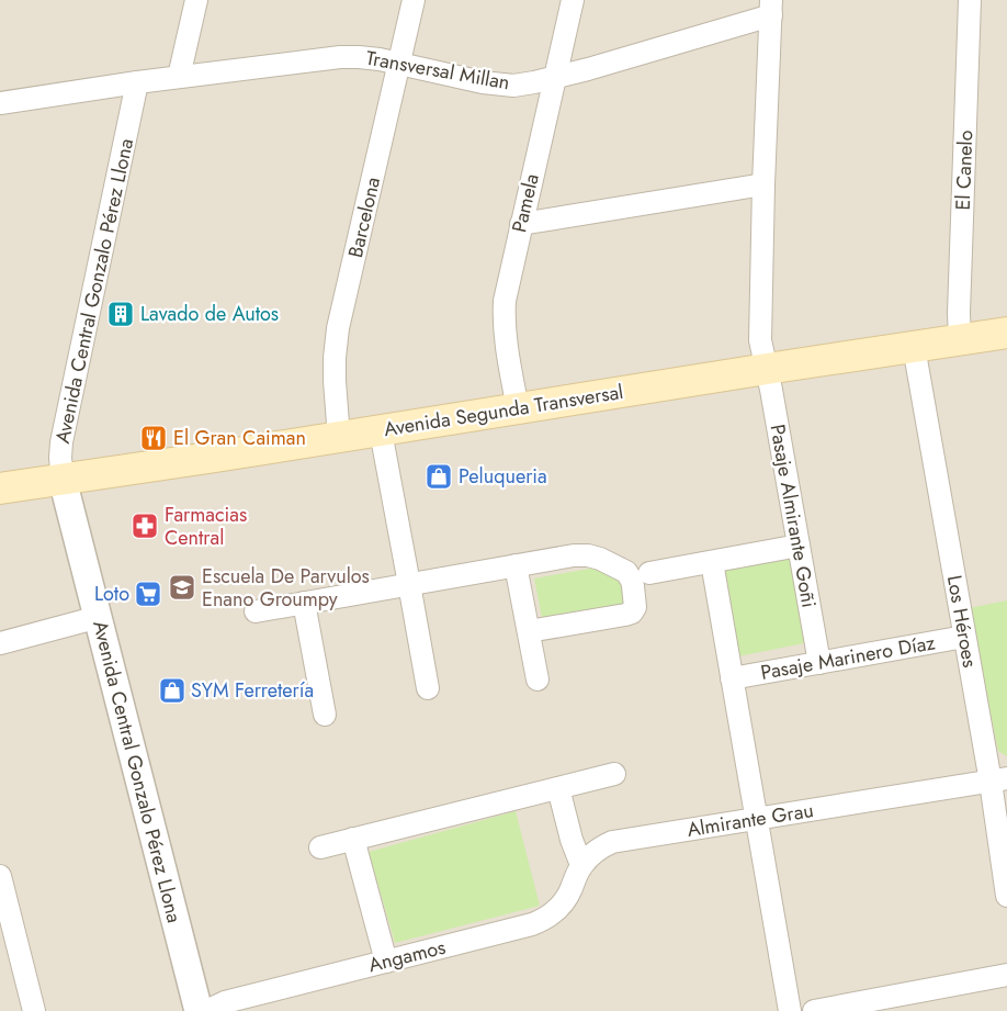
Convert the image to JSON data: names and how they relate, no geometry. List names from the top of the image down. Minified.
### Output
{"streets":{"main road":["Avenida Segunda Transversal"],"street":["Transversal Millan","El Canelo","Pamela","Barcelona","Avenida Central Gonzalo Pérez Llona","Pasaje Almirante Goñi","Los Héroes","Pasaje Marinero Díaz","Almirante Grau","Angamos"]},"crossings":[["Transversal Millan","Pamela"],["Transversal Millan","Barcelona"],["Transversal Millan","Avenida Central Gonzalo Pérez Llona"],["El Canelo","Avenida Segunda Transversal"],["Pamela","Avenida Segunda Transversal"],["Barcelona","Avenida Segunda Transversal"],["Avenida Central Gonzalo Pérez Llona","Avenida Segunda Transversal"],["Avenida Segunda Transversal","Pasaje Almirante Goñi"],["Avenida Segunda Transversal","Los Héroes"],["Pasaje Almirante Goñi","Pasaje Marinero Díaz"],["Los Héroes","Pasaje Marinero Díaz"],["Los Héroes","Almirante Grau"],["Almirante Grau","Angamos"]],"places":{"building":["Lavado de Autos"],"restaurant":["El Gran Caiman"],"shop":["Peluqueria","SYM Ferretería"],"pharmacy":["Farmacias Central"],"school or university":["Escuela De Parvulos Enano Groumpy"],"supermarket":["Loto"]}}
